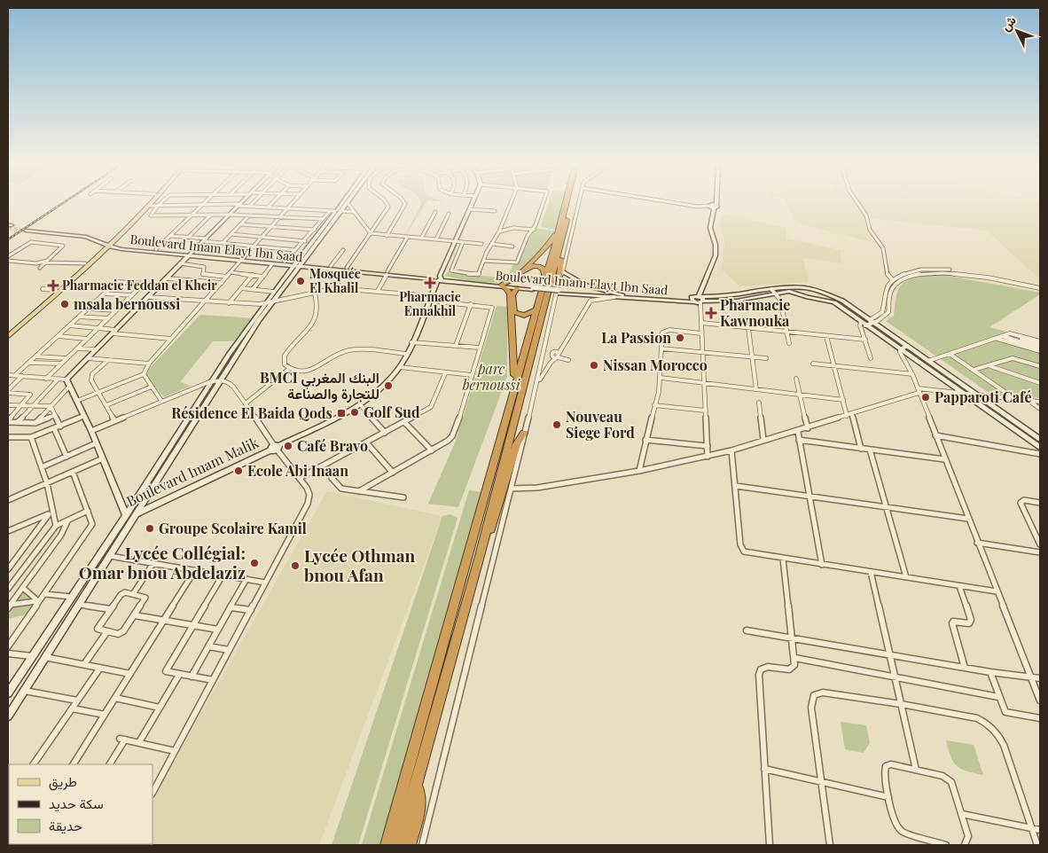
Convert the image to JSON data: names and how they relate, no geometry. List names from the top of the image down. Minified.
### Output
{"streets":{"street":["Boulevard Imam Elayt Ibn Saad","Boulevard Imam Malik"]},"crossings":[["Boulevard Imam Elayt Ibn Saad","Boulevard Imam Malik"]],"parks":["parc bernoussi"],"places":{"other":["Mosquée El Khalil","msala bernoussi","La Passion","Nissan Morocco","BMCI البنك المغربي للتجارة والصناعة","Papparoti Café","Golf Sud","Nouveau Siege Ford","Café Bravo","Ecole Abi Inaan","Groupe Scolaire Kamil","Lycée Collégial: Omar bnou Abdelaziz","Lycée Othman bnou Afan"],"health":["Pharmacie Ennakhil","Pharmacie Feddan el Kheir","Pharmacie Kawnouka"],"transit":["Résidence El Baida Qods"]},"legend":["طريق","سكة حديد","حديقة"],"north":"top left"}
